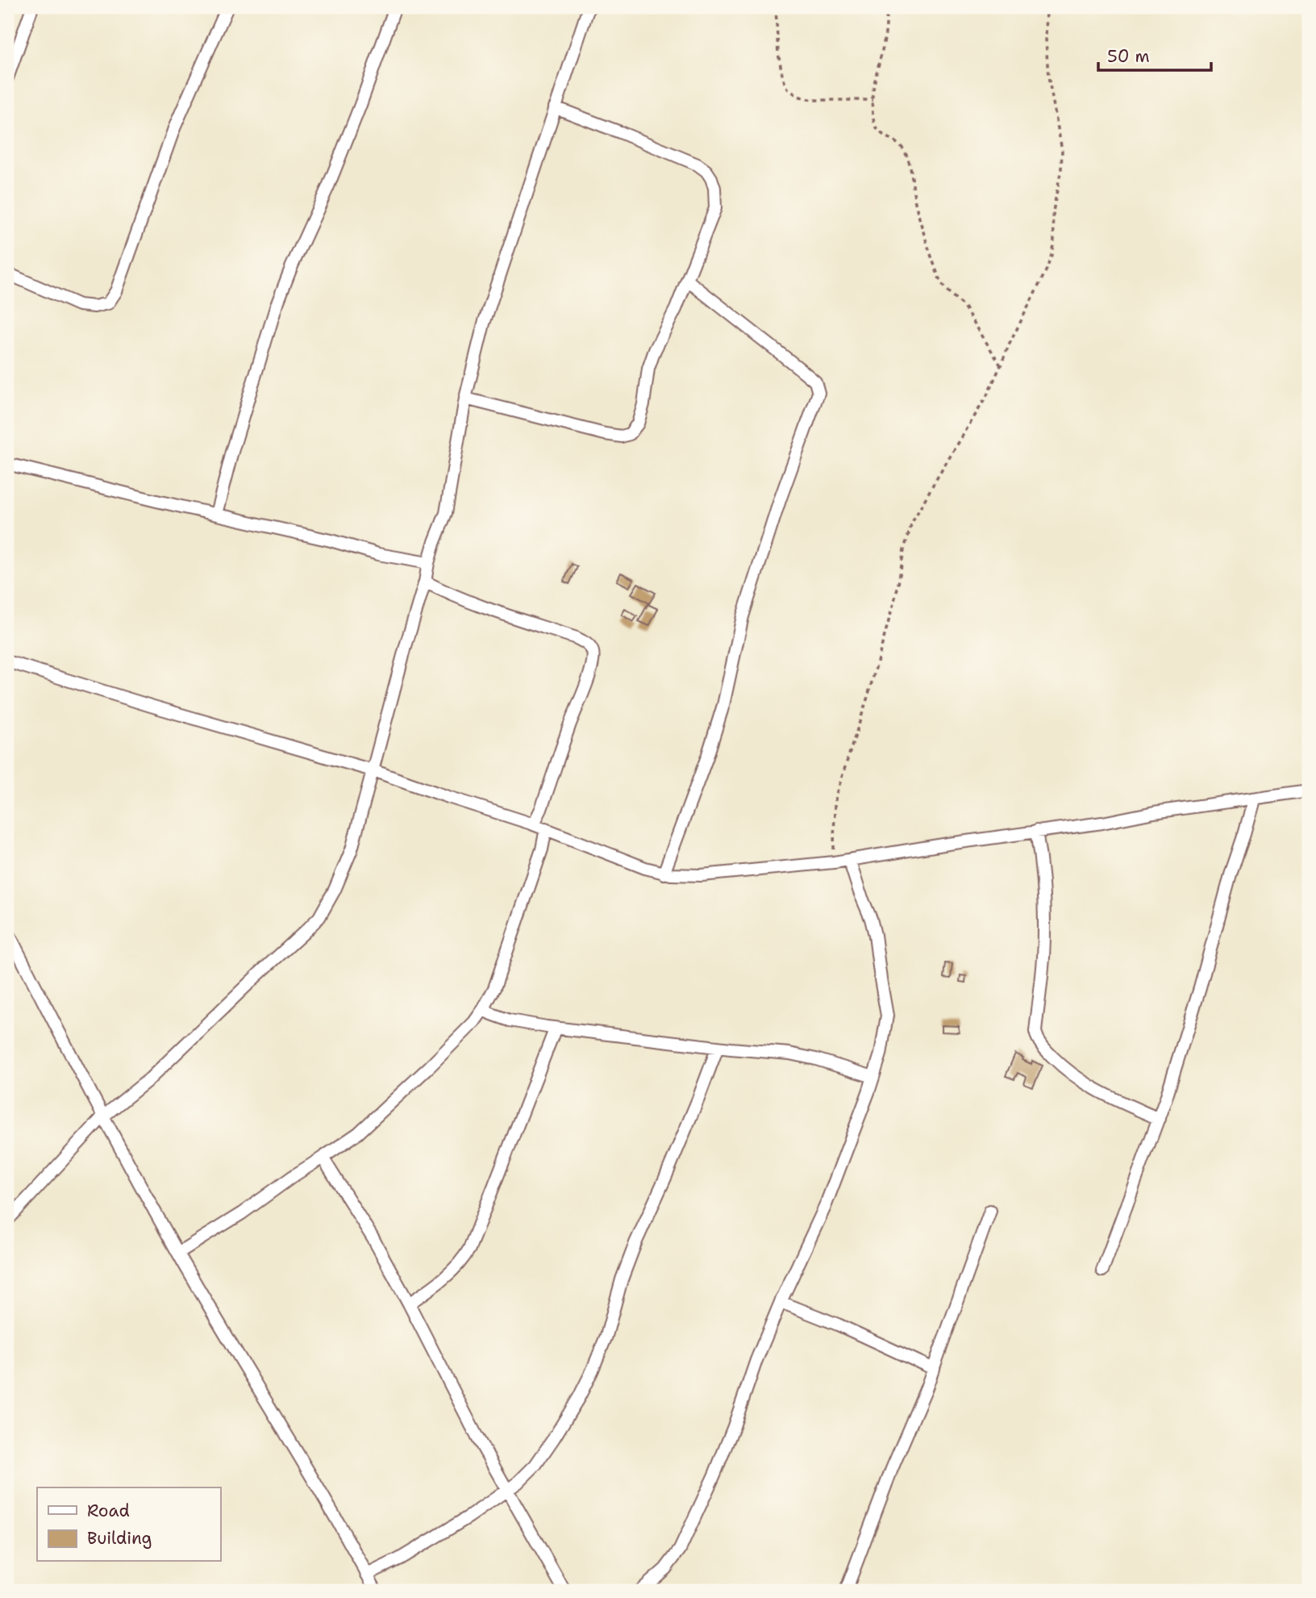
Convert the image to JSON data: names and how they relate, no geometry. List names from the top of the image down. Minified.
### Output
{"legend":["Road","Building"],"scale_bar":"50 m"}
